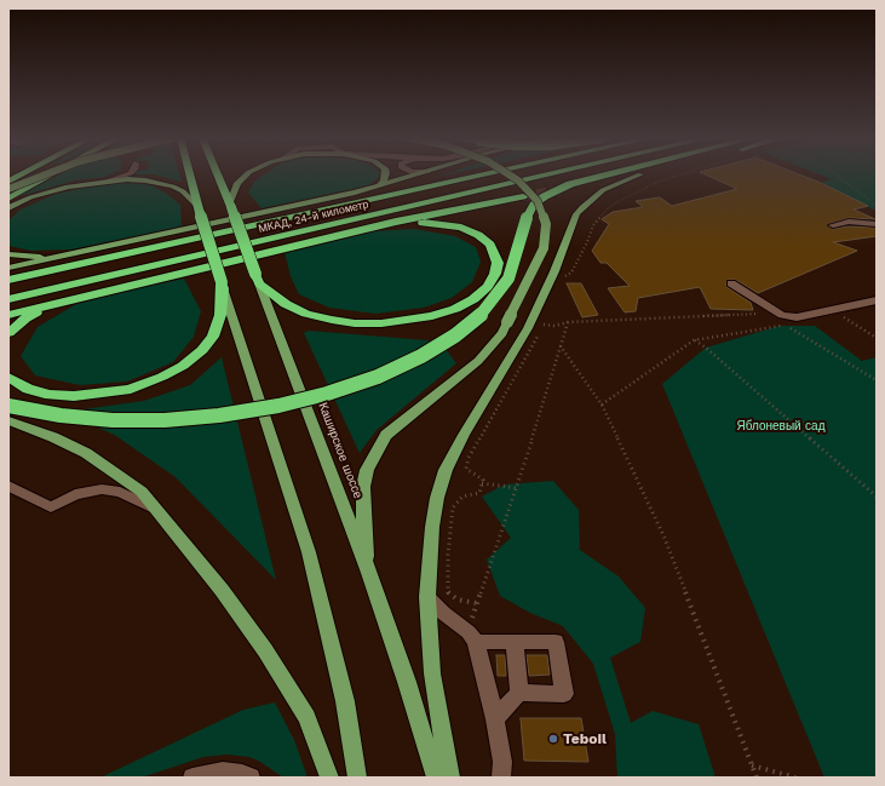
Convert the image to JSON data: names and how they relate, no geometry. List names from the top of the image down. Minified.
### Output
{"streets":{"highway":["МКАД, 24-й километр","Каширское шоссе"]},"parks":["Яблоневый сад"],"places":["Teboil"]}
